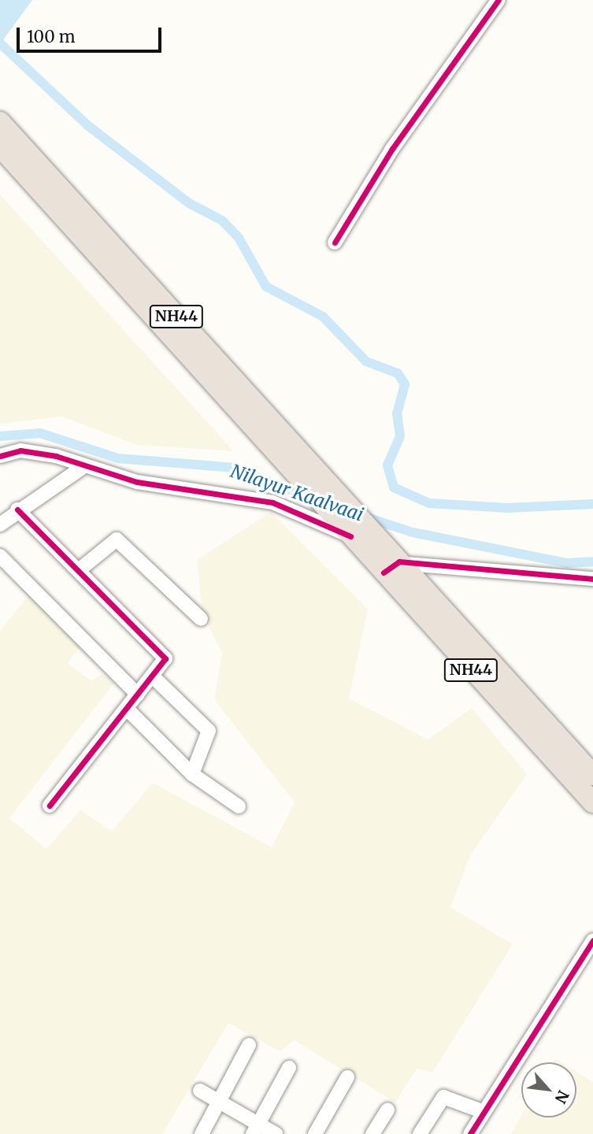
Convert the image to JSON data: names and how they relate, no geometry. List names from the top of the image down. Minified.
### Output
{"streets":{"highway":["NH44"]},"water":["Nilayur Kaalvaai"],"scale_bar":"100 m","north":"bottom right"}
